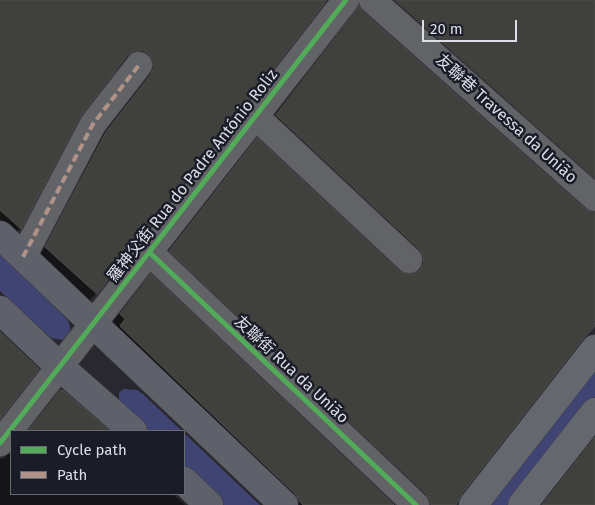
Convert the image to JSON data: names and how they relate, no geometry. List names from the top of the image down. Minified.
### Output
{"streets":{"street":["友聯巷 Travessa da União","羅神父街 Rua do Padre António Roliz","友聯街 Rua da União"]},"crossings":[["羅神父街 Rua do Padre António Roliz","友聯街 Rua da União"]],"legend":["Cycle path","Path"],"scale_bar":"20 m"}
